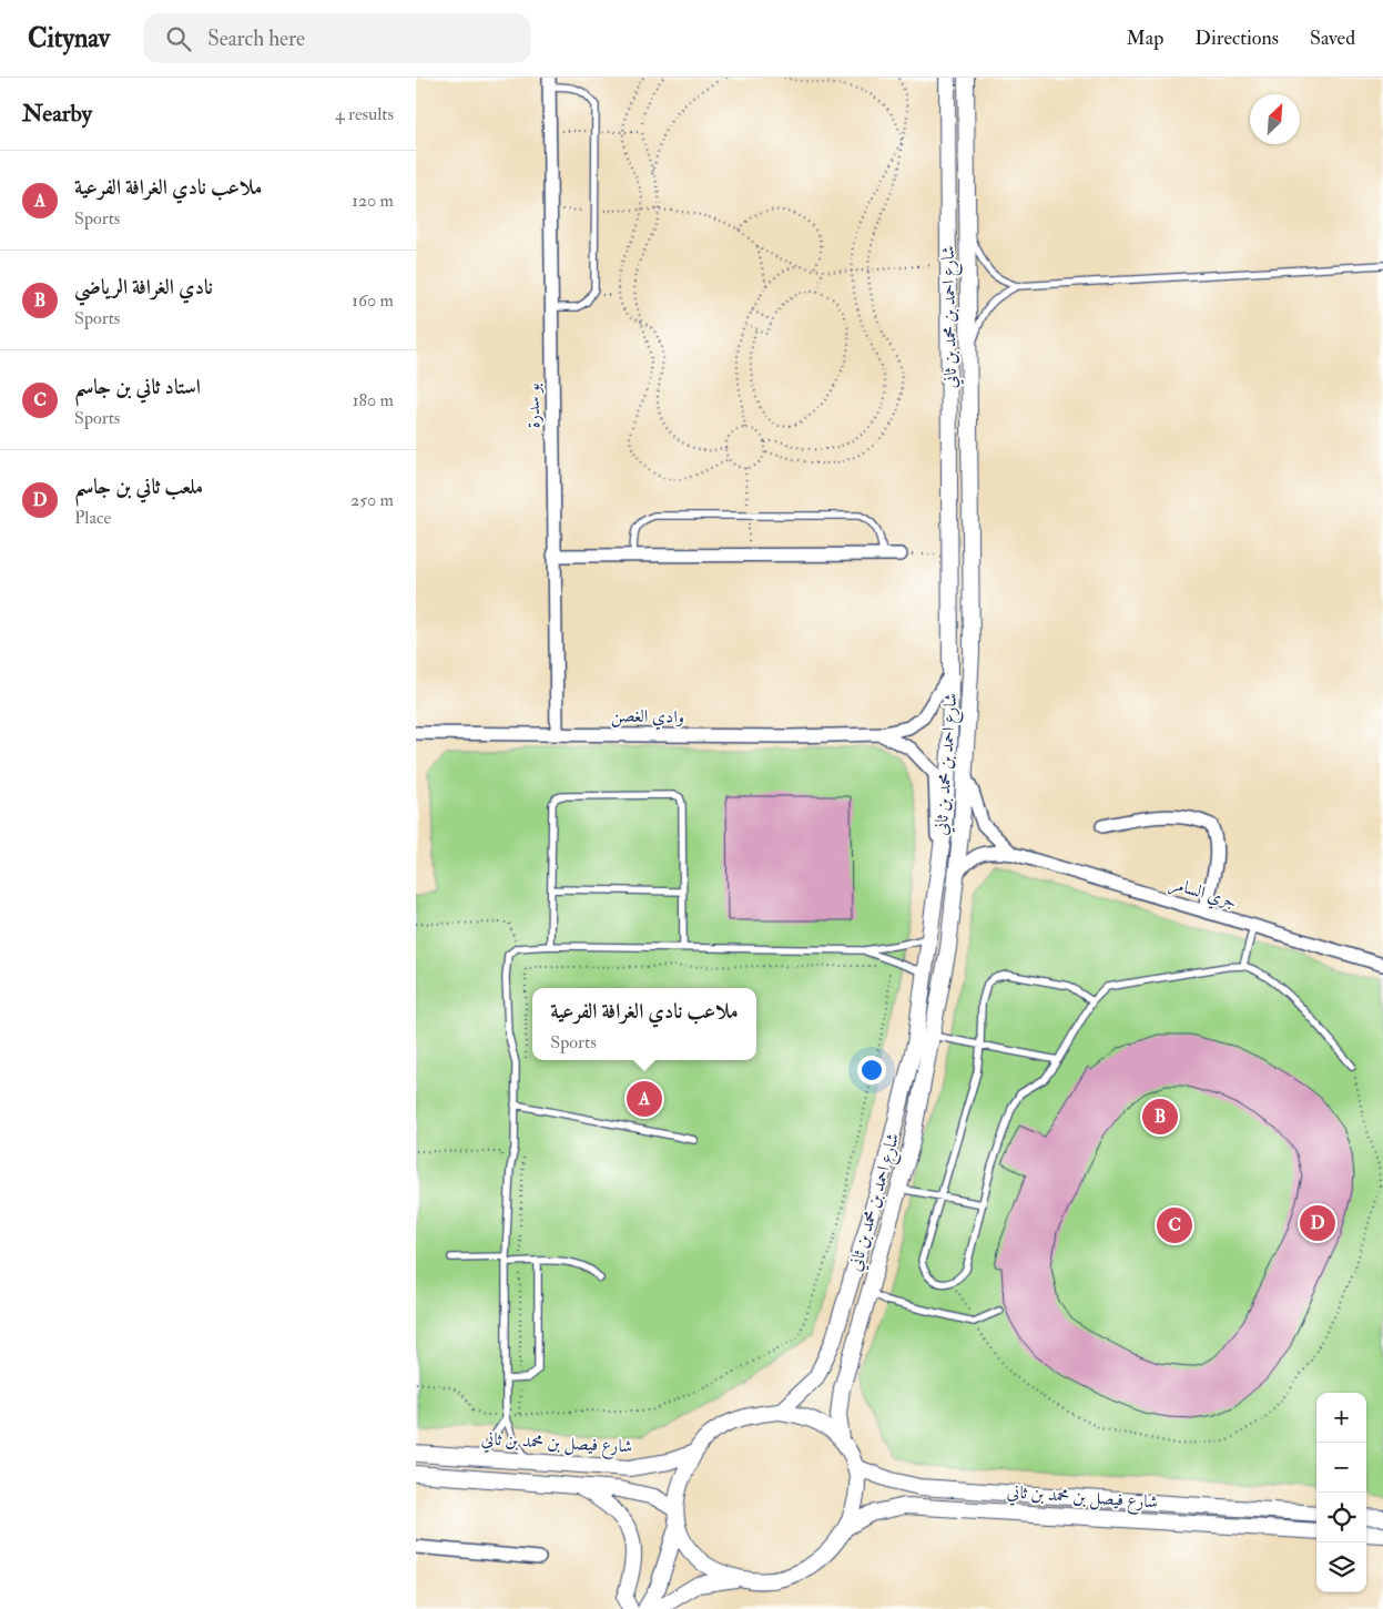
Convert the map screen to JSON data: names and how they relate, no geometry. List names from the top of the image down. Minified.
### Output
{"streets":{"street":["شارع احمد بن محمد بن ثاني","بو سدرة","وادي الغصن","جري السامر","شارع فيصل بن محمد بن ثاني"]},"crossings":[["شارع احمد بن محمد بن ثاني","وادي الغصن"],["شارع احمد بن محمد بن ثاني","جري السامر"],["شارع احمد بن محمد بن ثاني","شارع فيصل بن محمد بن ثاني"],["بو سدرة","وادي الغصن"]],"north":"top right","page":{"header":"Citynav","search":"Search here","nav":["Map","Directions","Saved"],"heading":["Nearby","4 results"],"list":[{"mark":"A","name":"ملاعب نادي الغرافة الفرعية","note":"Sports","value":"120 m"},{"mark":"B","name":"نادي الغرافة الرياضي","note":"Sports","value":"160 m"},{"mark":"C","name":"استاد ثاني بن جاسم","note":"Sports","value":"180 m"},{"mark":"D","name":"ملعب ثاني بن جاسم","note":"Place","value":"250 m"}],"popup":["ملاعب نادي الغرافة الفرعية","Sports"],"pins":["A","B","D","C"],"map_buttons":["+","−"]}}
